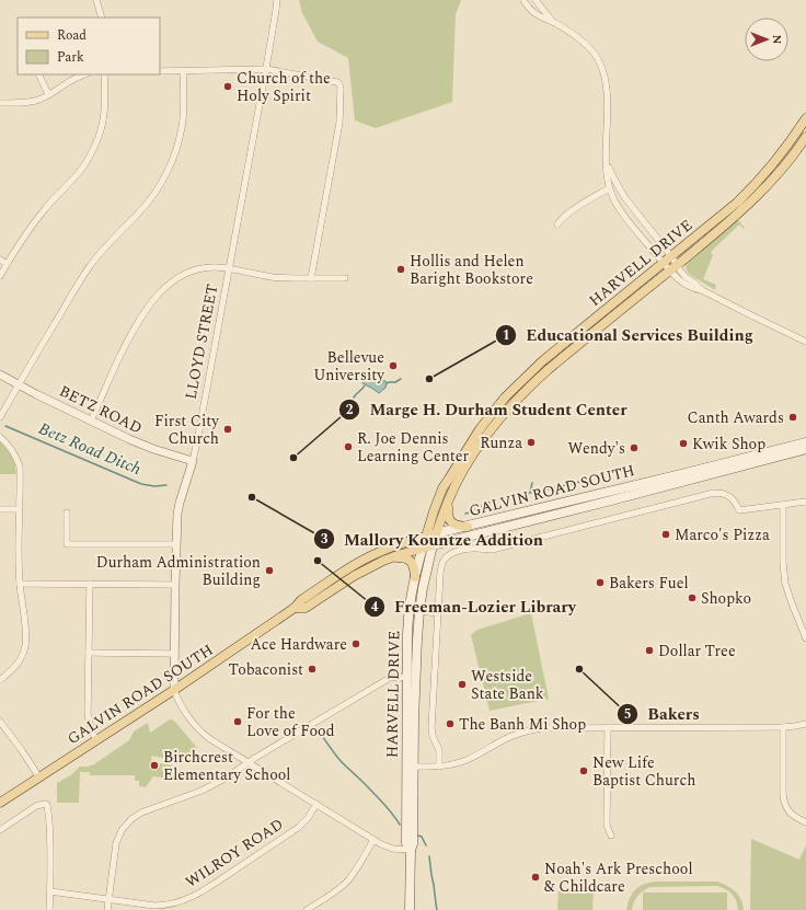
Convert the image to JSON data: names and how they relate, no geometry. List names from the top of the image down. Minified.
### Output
{"streets":{"main road":["HARVELL DRIVE","GALVIN ROAD SOUTH"],"street":["LLOYD STREET","BETZ ROAD","WILROY ROAD"]},"crossings":[["HARVELL DRIVE","GALVIN ROAD SOUTH"],["LLOYD STREET","BETZ ROAD"],["LLOYD STREET","GALVIN ROAD SOUTH"]],"water":["Betz Road Ditch"],"places":["Church of the Holy Spirit","Hollis and Helen Baright Bookstore","Bellevue University","Educational Services Building","Canth Awards","First City Church","Runza","Kwik Shop","R. Joe Dennis Learning Center","Wendy's","Marge H. Durham Student Center","Mallory Kountze Addition","Marco's Pizza","Freeman-Lozier Library","Durham Administration Building","Bakers Fuel","Shopko","Ace Hardware","Dollar Tree","Tobaconist","Bakers","Westside State Bank","For the Love of Food","The Banh Mi Shop","Birchcrest Elementary School","New Life Baptist Church","Noah's Ark Preschool & Childcare"],"legend":["Road","Park"],"north":"right"}
